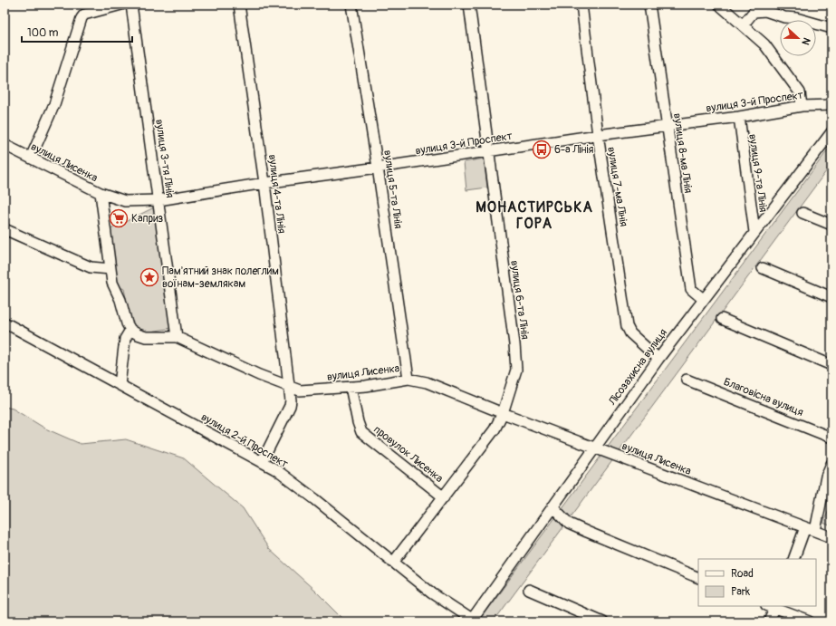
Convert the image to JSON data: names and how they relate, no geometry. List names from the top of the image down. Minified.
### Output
{"streets":{"street":["вулиця 3-й Проспект","вулиця 8-ма Лінія","вулиця 3-тя Лінія","вулиця Лисенка","вулиця 9-та Лінія","вулиця 7-ма Лінія","вулиця 5-та Лінія","вулиця 4-та Лінія","вулиця 6-та Лінія","Лісозахисна вулиця","Благовісна вулиця","вулиця 2-й Проспект","провулок Лисенка"]},"crossings":[["вулиця 3-й Проспект","вулиця 8-ма Лінія"],["вулиця 3-й Проспект","вулиця 3-тя Лінія"],["вулиця 3-й Проспект","вулиця Лисенка"],["вулиця 3-й Проспект","вулиця 9-та Лінія"],["вулиця 3-й Проспект","вулиця 7-ма Лінія"],["вулиця 3-й Проспект","вулиця 5-та Лінія"],["вулиця 3-й Проспект","вулиця 4-та Лінія"],["вулиця 3-й Проспект","вулиця 6-та Лінія"],["вулиця 8-ма Лінія","Лісозахисна вулиця"],["вулиця 3-тя Лінія","вулиця Лисенка"],["вулиця Лисенка","вулиця 5-та Лінія"],["вулиця Лисенка","вулиця 4-та Лінія"],["вулиця Лисенка","вулиця 6-та Лінія"],["вулиця Лисенка","Лісозахисна вулиця"],["вулиця Лисенка","провулок Лисенка"],["вулиця 9-та Лінія","Лісозахисна вулиця"],["вулиця 7-ма Лінія","Лісозахисна вулиця"],["вулиця 4-та Лінія","вулиця 2-й Проспект"],["вулиця 6-та Лінія","вулиця 2-й Проспект"],["вулиця 6-та Лінія","провулок Лисенка"],["Лісозахисна вулиця","вулиця 2-й Проспект"]],"districts":["МОНАСТИРСЬКА ГОРА"],"places":{"bus stop":["6-а Лінія"],"supermarket":["Каприз"],"place":["Пам'ятний знак полеглим воїнам-землякам"]},"legend":["Road","Park"],"scale_bar":"100 m","north":"right"}
